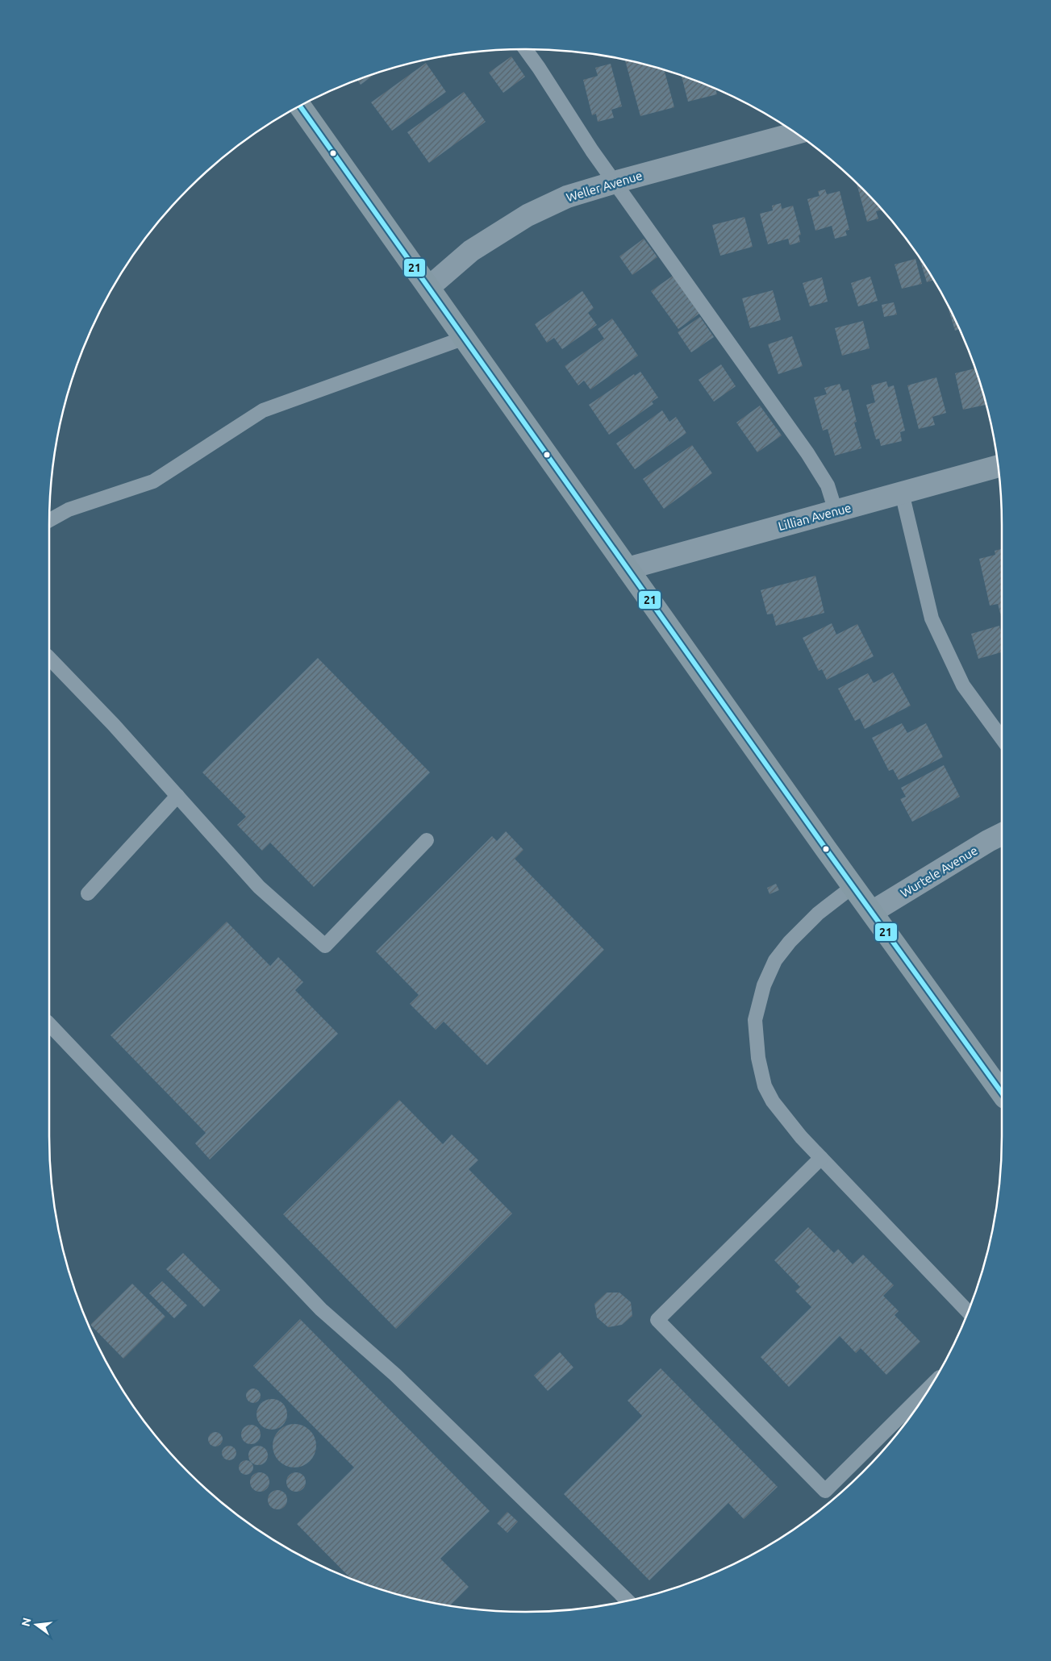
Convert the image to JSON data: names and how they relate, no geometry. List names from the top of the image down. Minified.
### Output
{"streets":{"street":["Weller Avenue","Lillian Avenue","Wurtele Avenue"]},"lines":["transit line 21"],"north":"left"}
